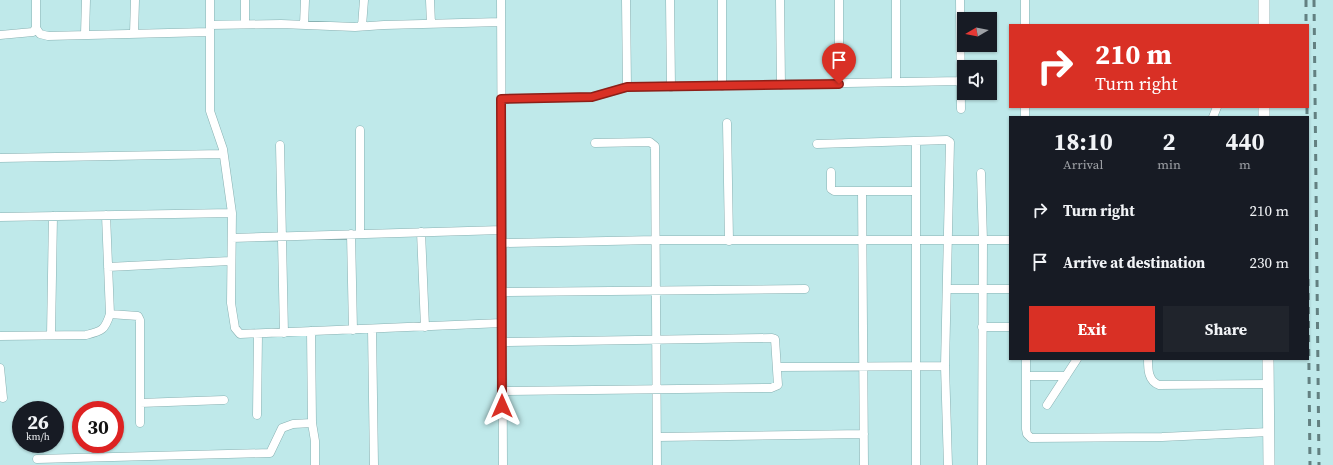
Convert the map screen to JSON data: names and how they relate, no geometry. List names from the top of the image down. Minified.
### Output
{"north":"left","page":{"turn":["210 m","Turn right"],"eta":["18:10","Arrival","2","min","440","m"],"list":[{"name":"Turn right","value":"210 m"},{"name":"Arrive at destination","value":"230 m"}],"buttons":["Exit","Share"],"speed":"26 km/h","limit":"30"}}
